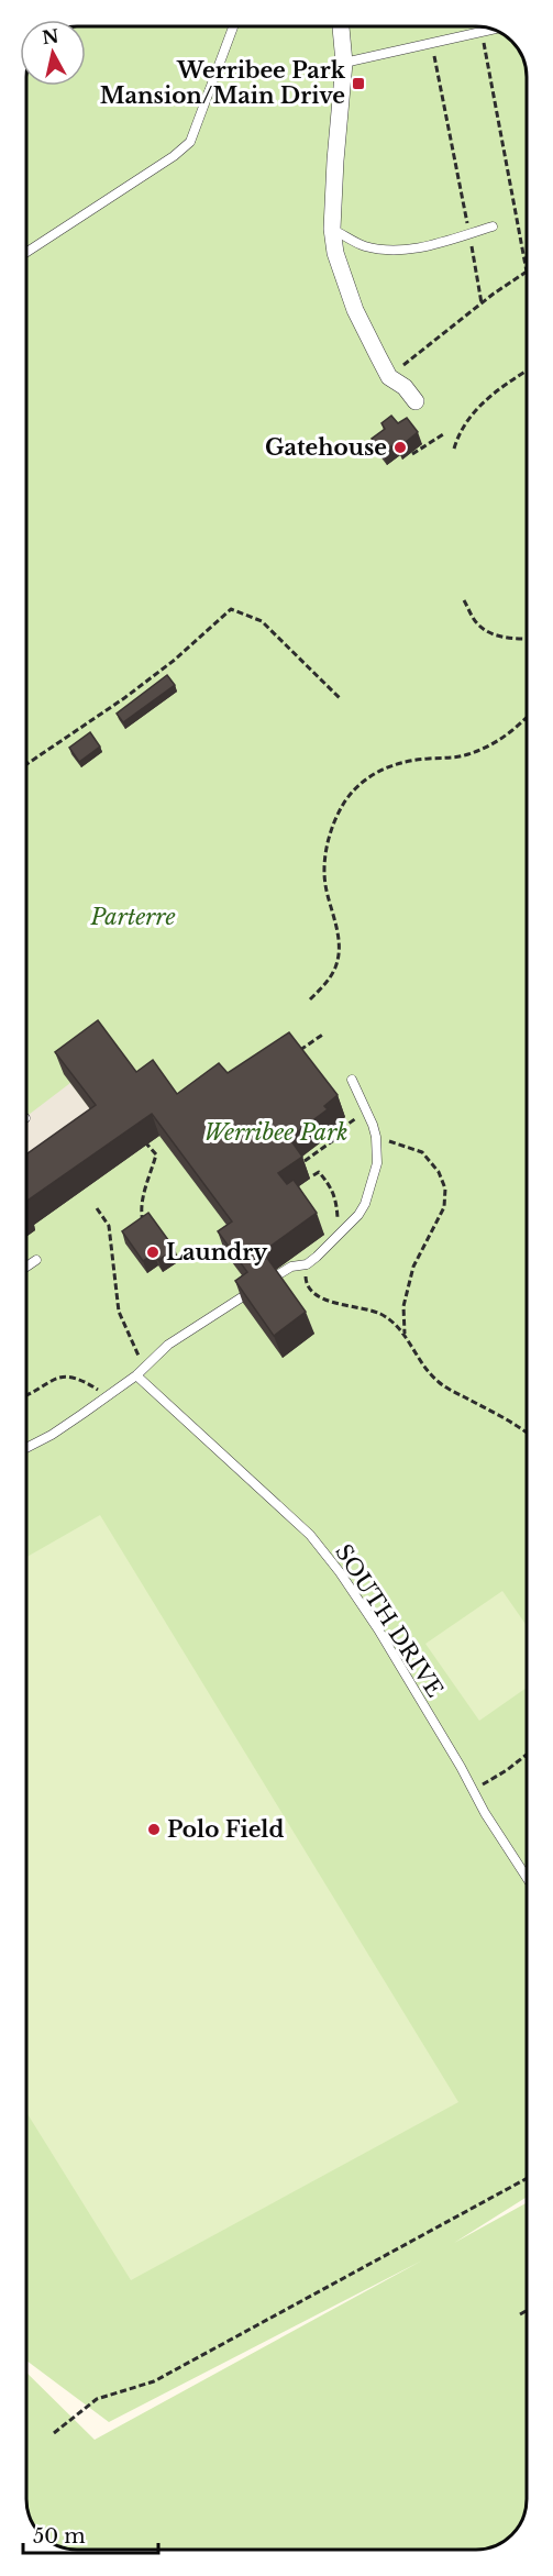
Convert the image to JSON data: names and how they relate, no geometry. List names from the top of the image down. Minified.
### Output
{"streets":{"lane":["SOUTH DRIVE"]},"parks":["Parterre","Werribee Park"],"places":{"transit":["Werribee Park Mansion/Main Drive"],"other":["Gatehouse","Laundry","Polo Field"]},"scale_bar":"50 m","north":"top"}
